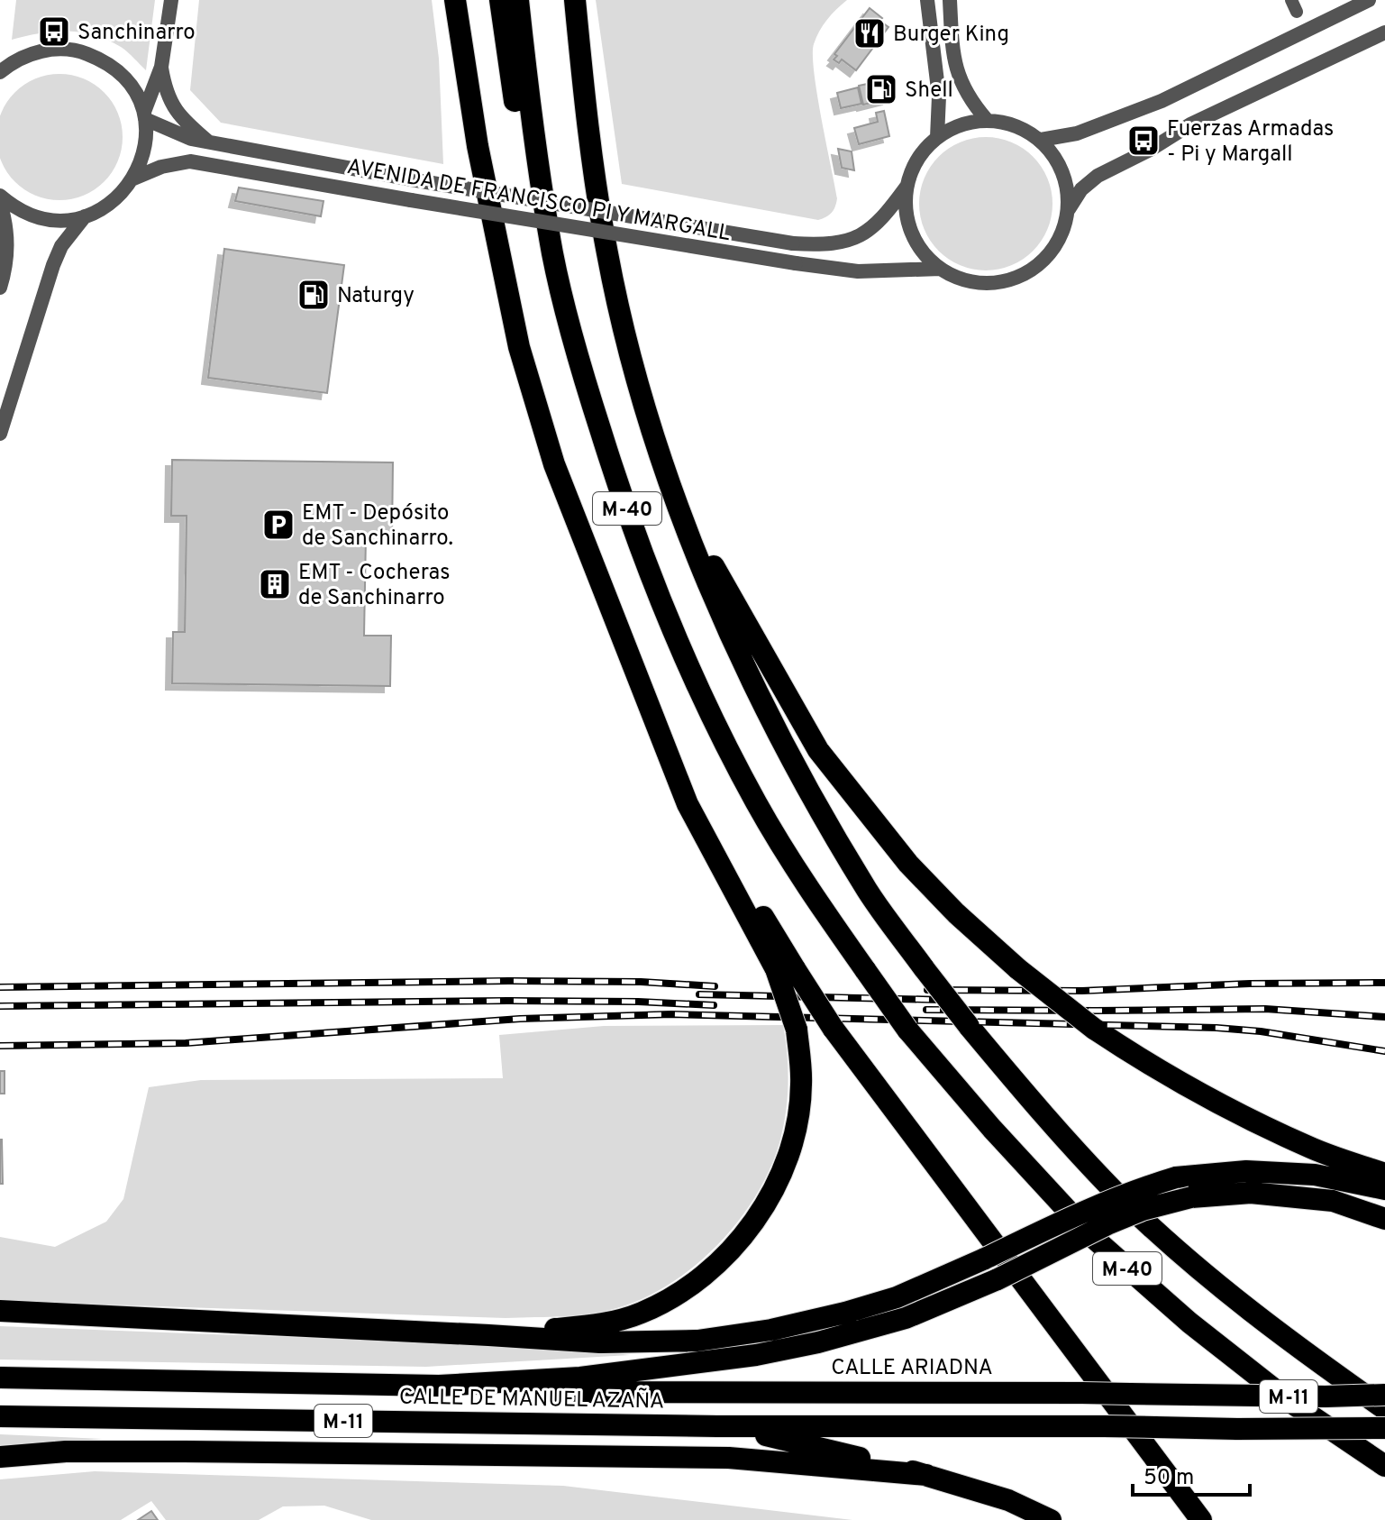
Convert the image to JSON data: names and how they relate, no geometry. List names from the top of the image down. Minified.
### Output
{"streets":{"highway":["M-40","CALLE ARIADNA","M-11","CALLE DE MANUEL AZAÑA"],"street":["AVENIDA DE FRANCISCO PI Y MARGALL"]},"crossings":[["CALLE ARIADNA","CALLE DE MANUEL AZAÑA"],["M-11","CALLE DE MANUEL AZAÑA"]],"places":{"bus stop":["Sanchinarro","Fuerzas Armadas - Pi y Margall"],"restaurant":["Burger King"],"fuel station":["Shell","Naturgy"],"parking":["EMT - Depósito de Sanchinarro."],"building":["EMT - Cocheras de Sanchinarro"]},"scale_bar":"50 m"}
